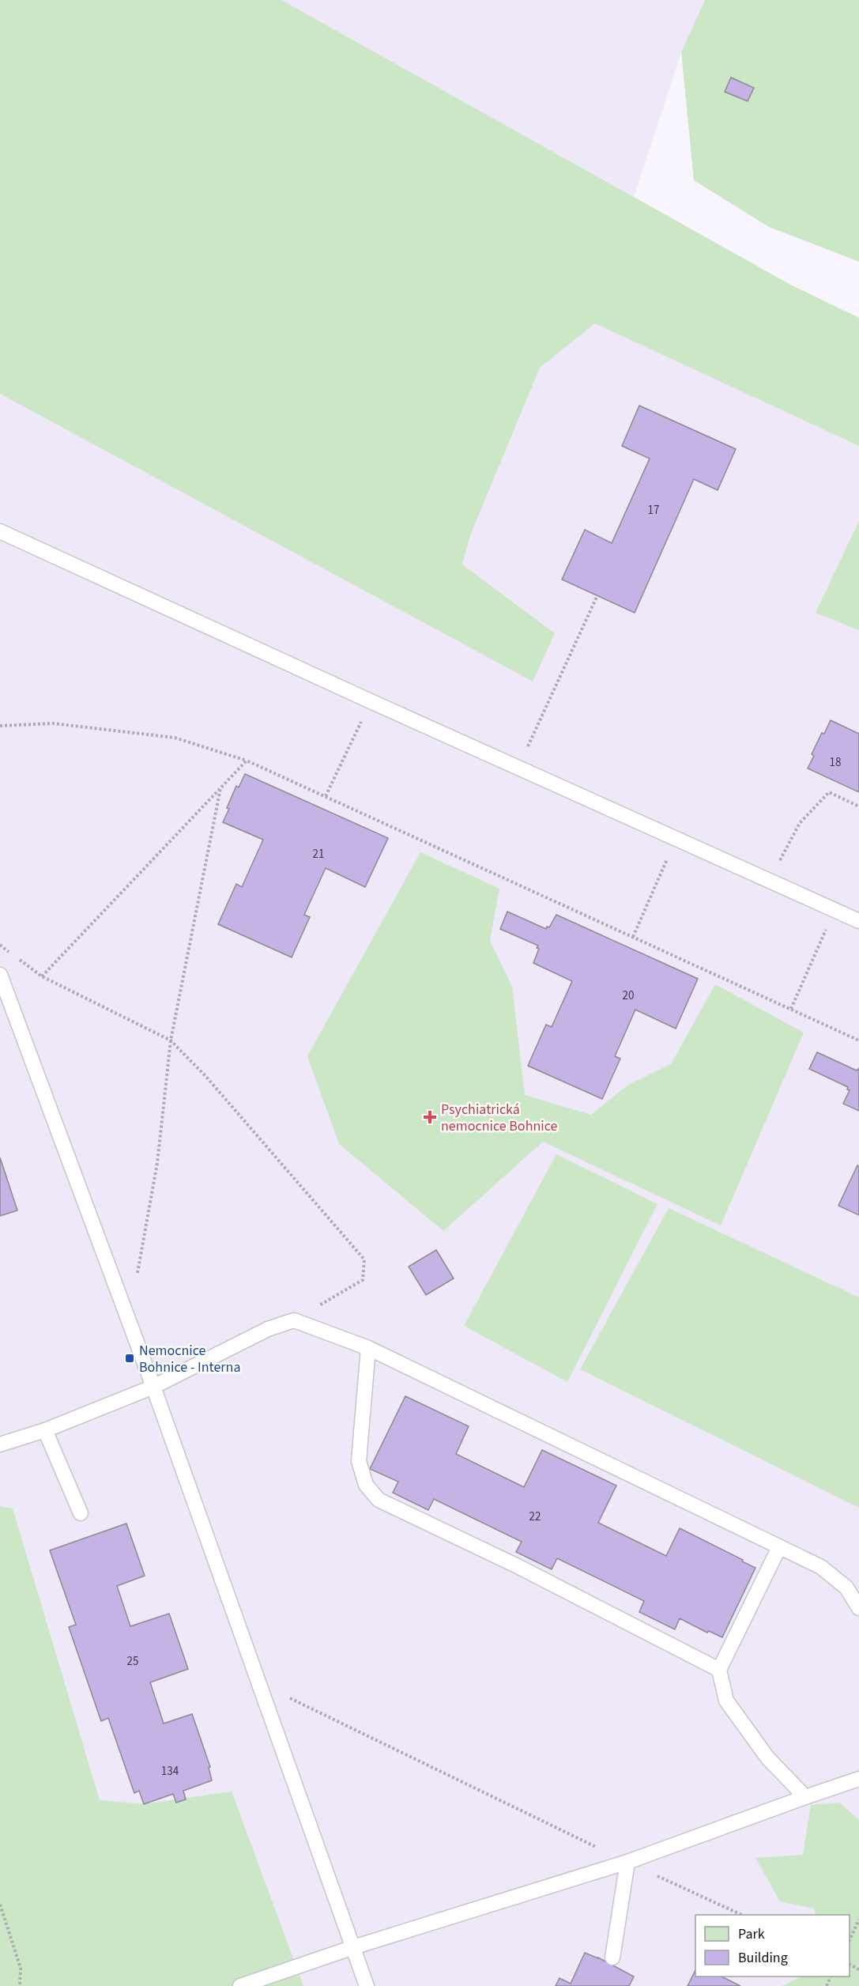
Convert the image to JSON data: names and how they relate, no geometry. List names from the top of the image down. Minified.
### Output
{"places":{"health":["Psychiatrická nemocnice Bohnice"],"transit":["Nemocnice Bohnice - Interna"]},"house_numbers":["17","18","21","20","22","25","134"],"legend":["Park","Building"]}
